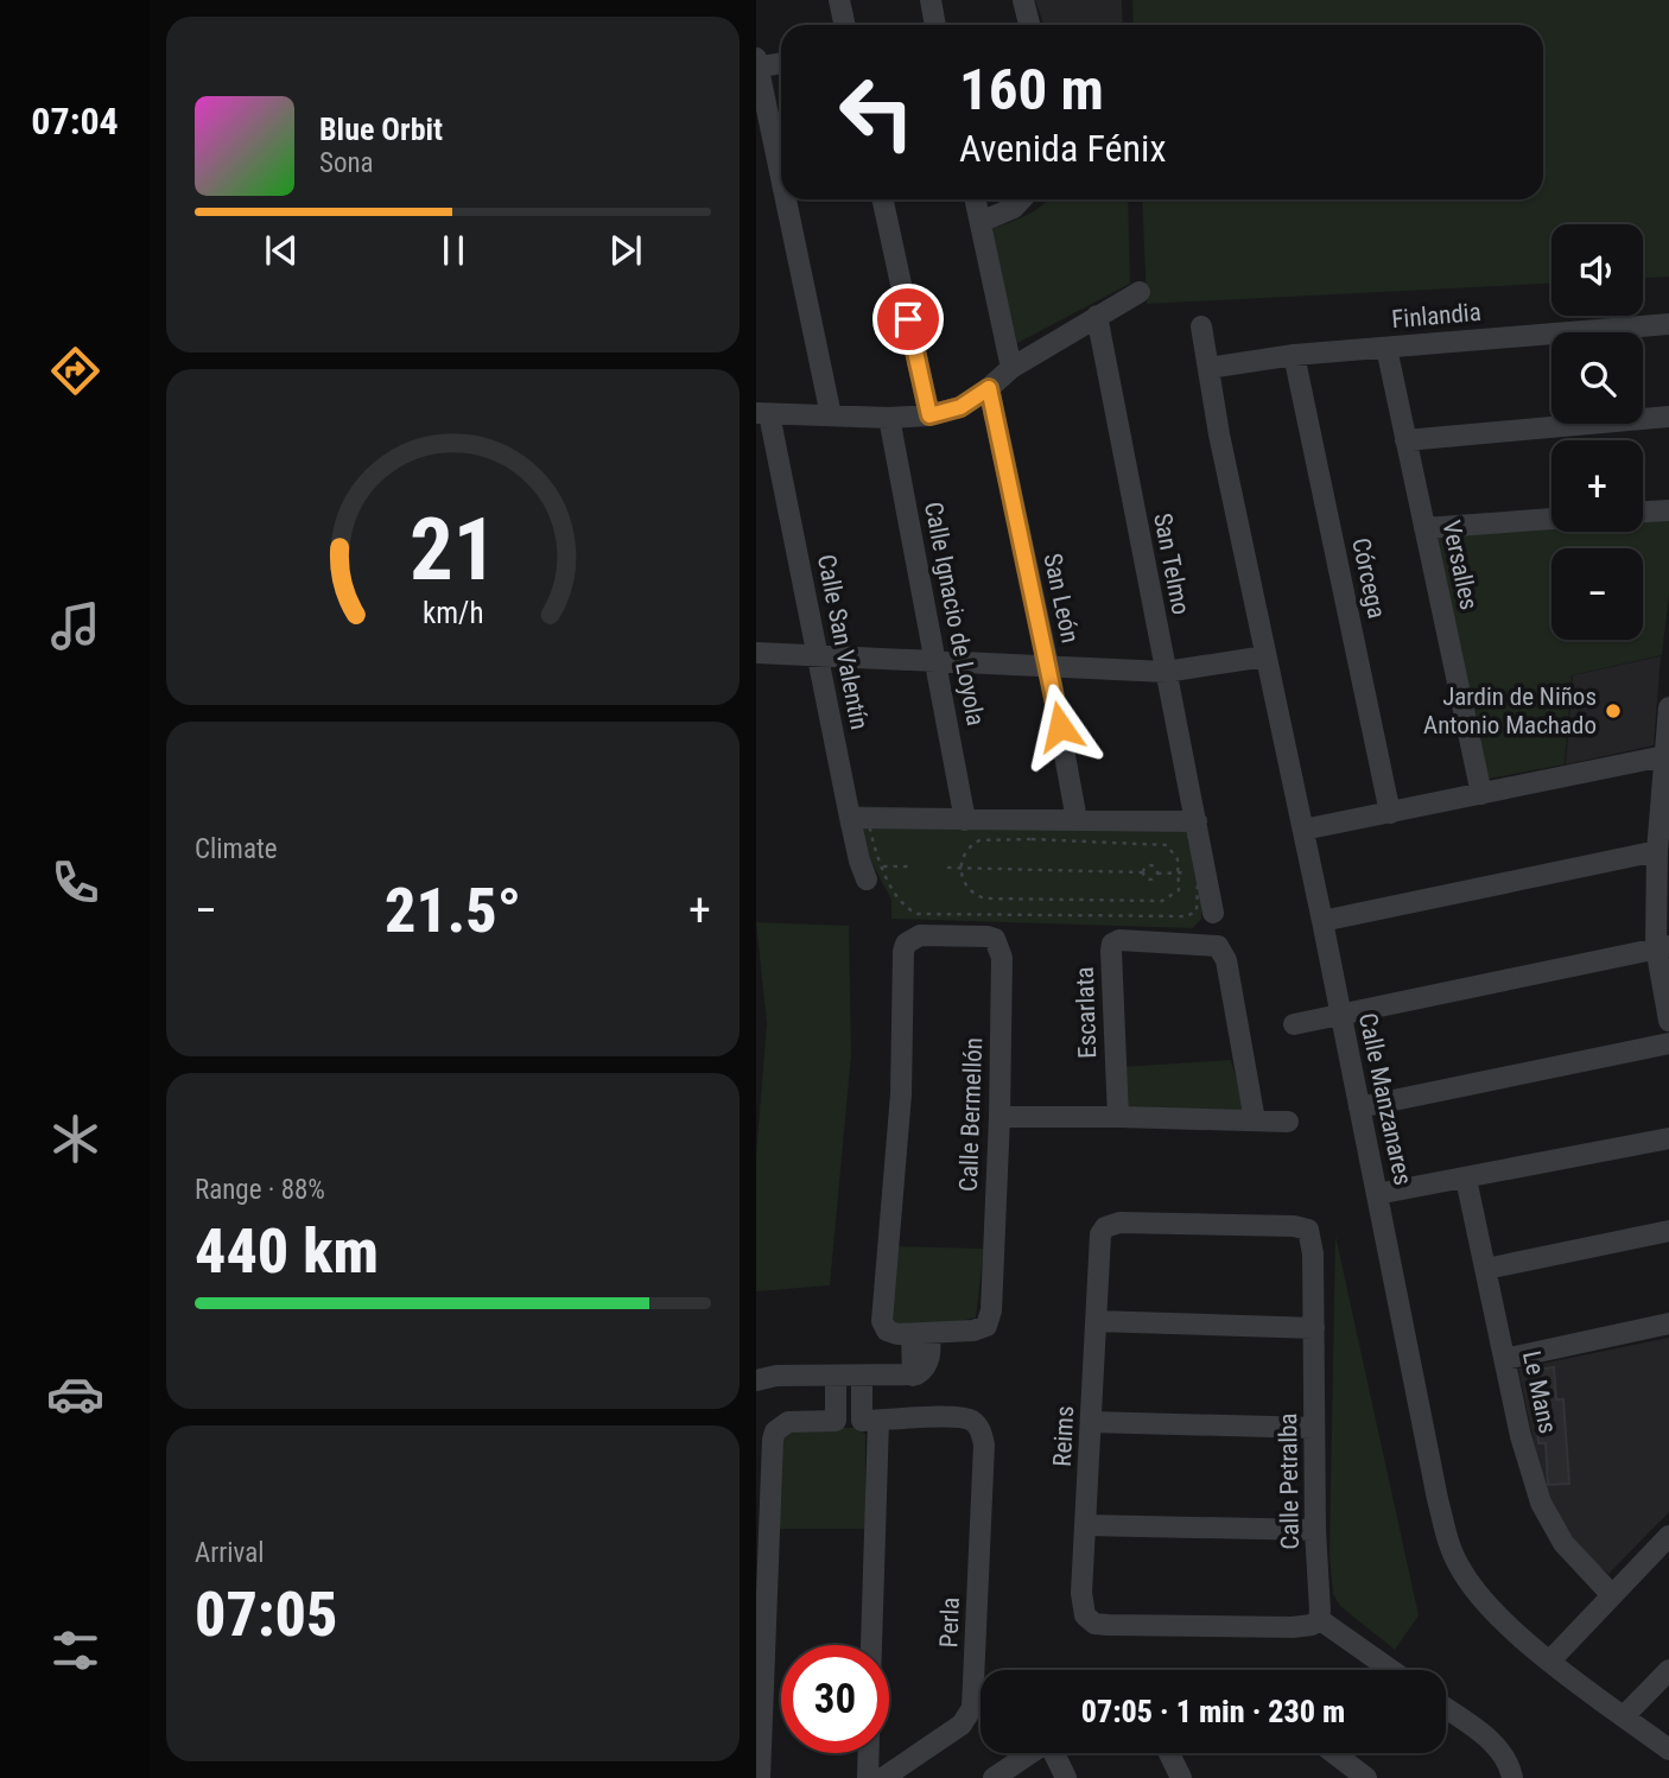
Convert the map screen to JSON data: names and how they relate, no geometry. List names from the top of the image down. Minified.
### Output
{"streets":{"street":["Finlandia","San Telmo","Versalles","Córcega","San León","Calle Ignacio de Loyola","Calle San Valentín","Escarlata","Calle Manzanares","Calle Bermellón","Le Mans","Reims","Calle Petralba","Perla"]},"crossings":[["Finlandia","Versalles"],["Finlandia","Córcega"],["Finlandia","Calle Manzanares"],["Reims","Calle Petralba"]],"places":["Jardin de Niños Antonio Machado"],"page":{"tabs":"07:04","turn":["160 m","Avenida Fénix"],"song":["Blue Orbit","Sona"],"map_buttons":["+","−"],"tile":["Climate",["Range · 88%","440 km"],["Arrival","07:05"]],"heat":["−","21.5°","+"],"limit":"30","trip":"07:05 · 1 min · 230 m","gauge":["21","km/h"]}}
